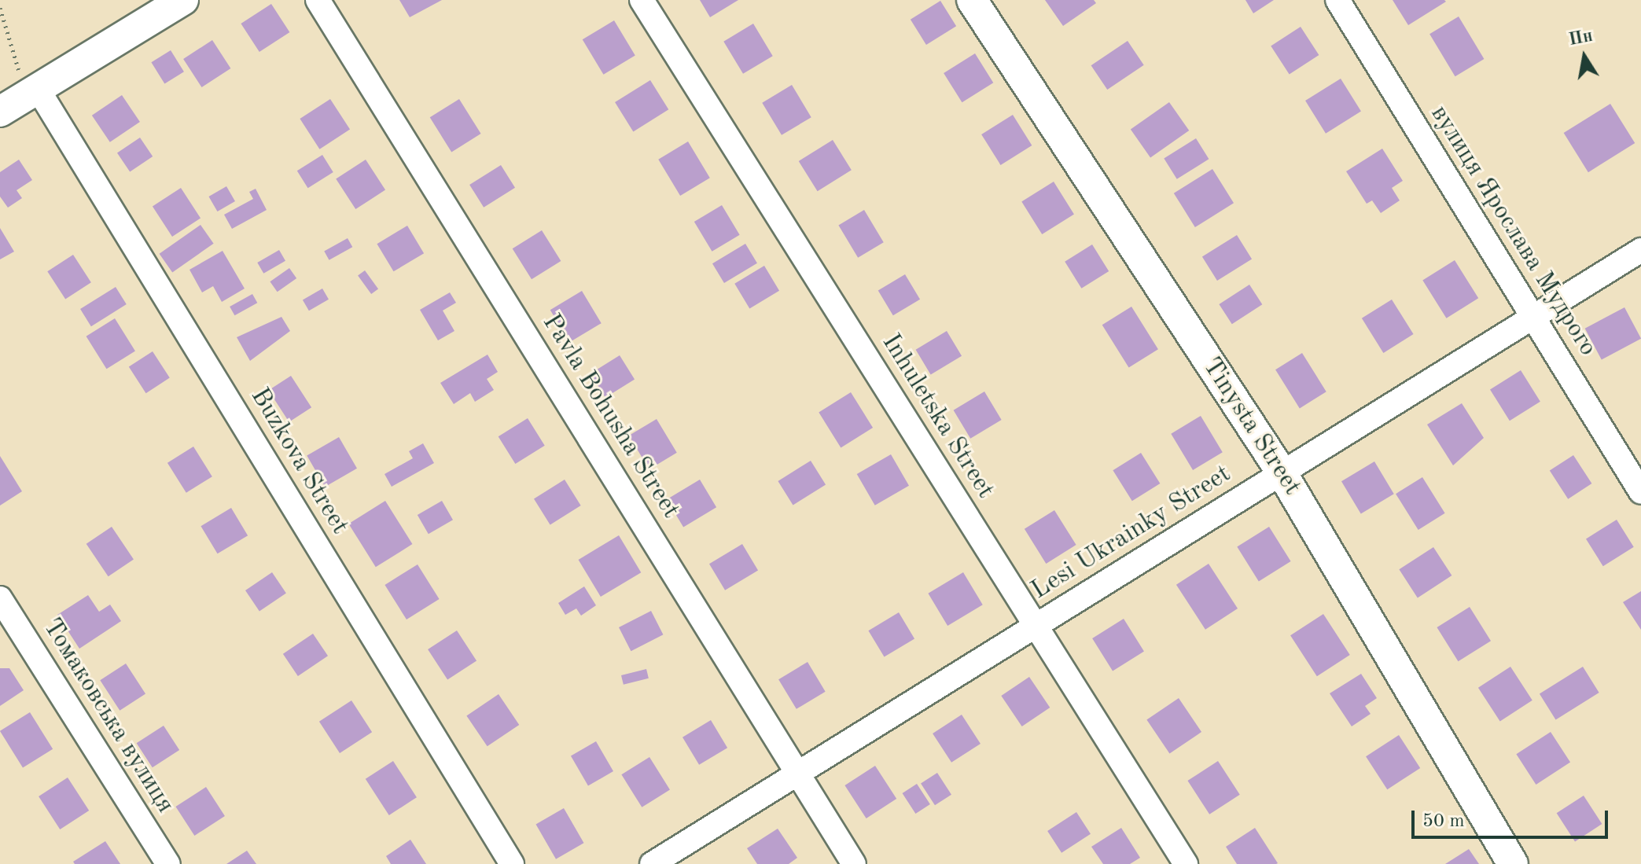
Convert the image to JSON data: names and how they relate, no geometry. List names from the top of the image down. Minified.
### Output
{"streets":{"street":["вулиця Ярослава Мудрого","Pavla Bohusha Street","Inhuletska Street","Tinysta Street","Buzkova Street","Lesi Ukrainky Street","Томаковська вулиця"]},"crossings":[["вулиця Ярослава Мудрого","Lesi Ukrainky Street"],["Pavla Bohusha Street","Lesi Ukrainky Street"],["Inhuletska Street","Lesi Ukrainky Street"],["Tinysta Street","Lesi Ukrainky Street"]],"scale_bar":"50 m","north":"top"}
